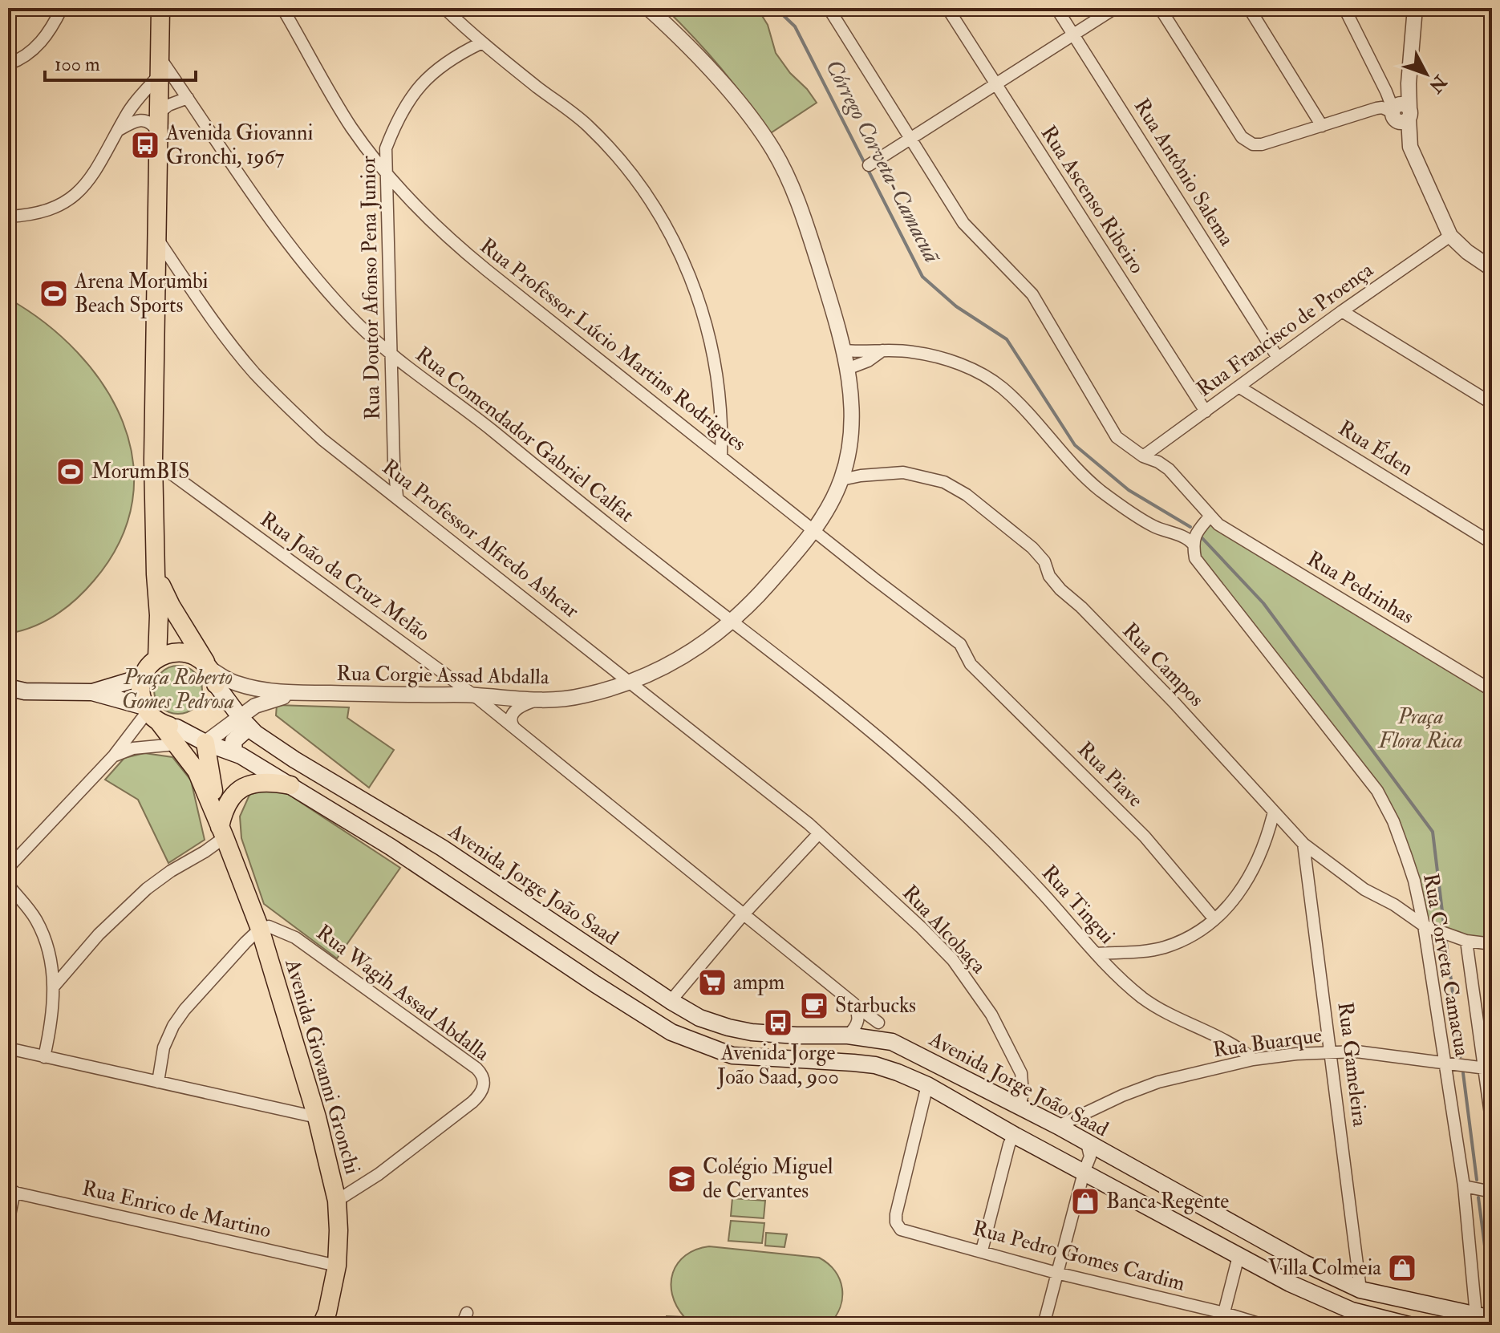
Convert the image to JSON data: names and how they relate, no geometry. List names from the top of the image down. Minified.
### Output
{"streets":{"main road":["Avenida Jorge João Saad","Avenida Giovanni Gronchi"],"street":["Rua Antônio Salema","Rua Ascenso Ribeiro","Rua Doutor Afonso Pena Junior","Rua Francisco de Proença","Rua Professor Lúcio Martins Rodrigues","Rua Comendador Gabriel Calfat","Rua Éden","Rua Professor Alfredo Ashcar","Rua João da Cruz Melão","Rua Pedrinhas","Rua Campos","Rua Corgie Assad Abdalla","Rua Piave","Rua Tingui","Rua Alcobaça","Rua Corveta Camacua","Rua Wagih Assad Abdalla","Rua Buarque","Rua Gameleira","Rua Enrico de Martino","Rua Pedro Gomes Cardim"]},"crossings":[["Rua Antônio Salema","Rua Francisco de Proença"],["Rua Ascenso Ribeiro","Rua Francisco de Proença"],["Rua Doutor Afonso Pena Junior","Rua Professor Lúcio Martins Rodrigues"],["Rua Doutor Afonso Pena Junior","Rua Comendador Gabriel Calfat"],["Rua Doutor Afonso Pena Junior","Rua Professor Alfredo Ashcar"],["Rua Francisco de Proença","Rua Éden"],["Rua Professor Lúcio Martins Rodrigues","Rua Corgie Assad Abdalla"],["Rua Professor Lúcio Martins Rodrigues","Rua Piave"],["Rua Comendador Gabriel Calfat","Rua Corgie Assad Abdalla"],["Rua Comendador Gabriel Calfat","Rua Tingui"],["Rua Professor Alfredo Ashcar","Rua Corgie Assad Abdalla"],["Rua Professor Alfredo Ashcar","Rua Alcobaça"],["Rua João da Cruz Melão","Rua Corgie Assad Abdalla"],["Rua Campos","Rua Corgie Assad Abdalla"],["Rua Campos","Rua Corveta Camacua"],["Rua Campos","Rua Gameleira"],["Rua Corgie Assad Abdalla","Avenida Jorge João Saad"],["Rua Corgie Assad Abdalla","Avenida Giovanni Gronchi"],["Avenida Jorge João Saad","Rua Alcobaça"],["Avenida Jorge João Saad","Rua Corveta Camacua"],["Avenida Jorge João Saad","Rua Buarque"],["Avenida Jorge João Saad","Rua Gameleira"],["Avenida Jorge João Saad","Avenida Giovanni Gronchi"],["Avenida Jorge João Saad","Rua Pedro Gomes Cardim"],["Rua Tingui","Rua Buarque"],["Rua Corveta Camacua","Rua Buarque"],["Rua Wagih Assad Abdalla","Avenida Giovanni Gronchi"],["Rua Buarque","Rua Gameleira"],["Avenida Giovanni Gronchi","Rua Enrico de Martino"]],"water":["Córrego Corveta-Camacuã"],"parks":["Praça Roberto Gomes Pedrosa","Praça Flora Rica"],"places":{"bus stop":["Avenida Giovanni Gronchi, 1967","Avenida Jorge João Saad, 900"],"sports":["Arena Morumbi Beach Sports","MorumBIS"],"supermarket":["ampm"],"cafe":["Starbucks"],"school or university":["Colégio Miguel de Cervantes"],"shop":["Banca Regente","Villa Colmeia"]},"scale_bar":"100 m","north":"bottom right"}
